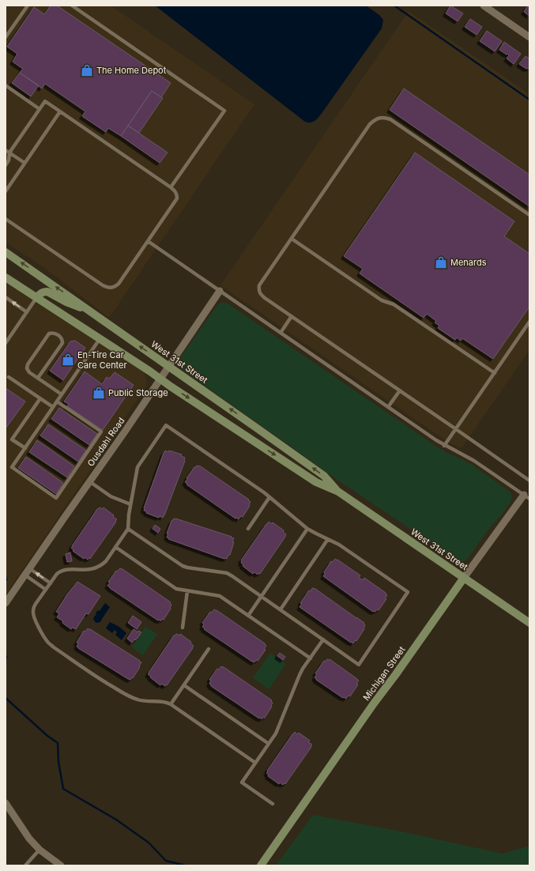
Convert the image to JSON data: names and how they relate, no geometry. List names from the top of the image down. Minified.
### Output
{"streets":{"main road":["West 31st Street","Michigan Street"],"street":["Ousdahl Road"]},"crossings":[["West 31st Street","Ousdahl Road"],["West 31st Street","Michigan Street"]],"places":{"shop":["The Home Depot","Menards","En-Tire Car Care Center","Public Storage"]}}
